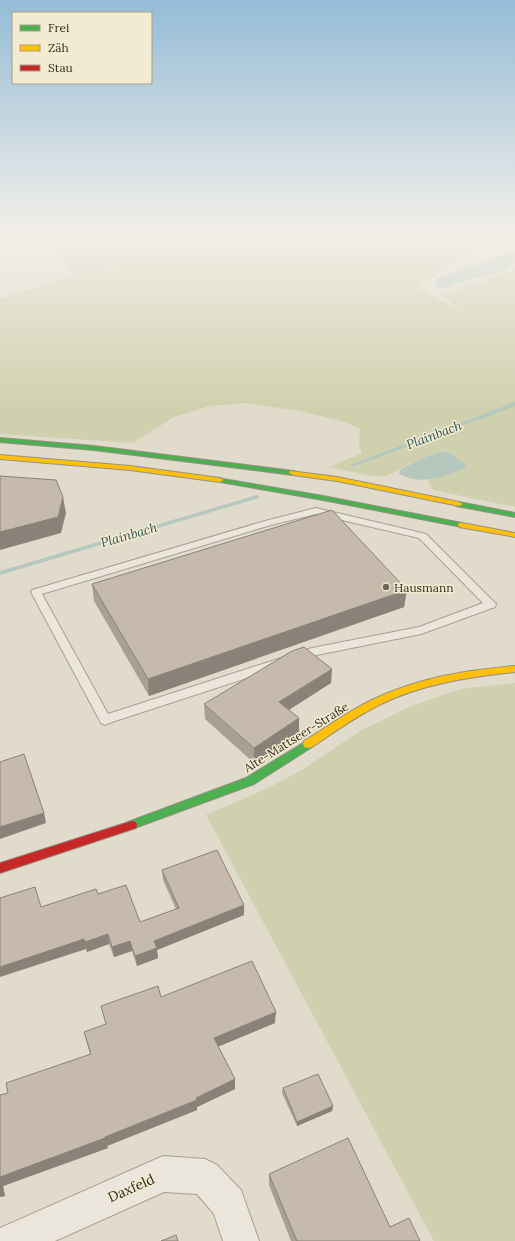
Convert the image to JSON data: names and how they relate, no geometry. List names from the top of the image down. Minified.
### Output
{"streets":{"main road":["Alte-Mattseer-Straße"],"street":["Daxfeld"]},"water":["Plainbach"],"places":["Hausmann"],"legend":["Frei","Zäh","Stau"]}
